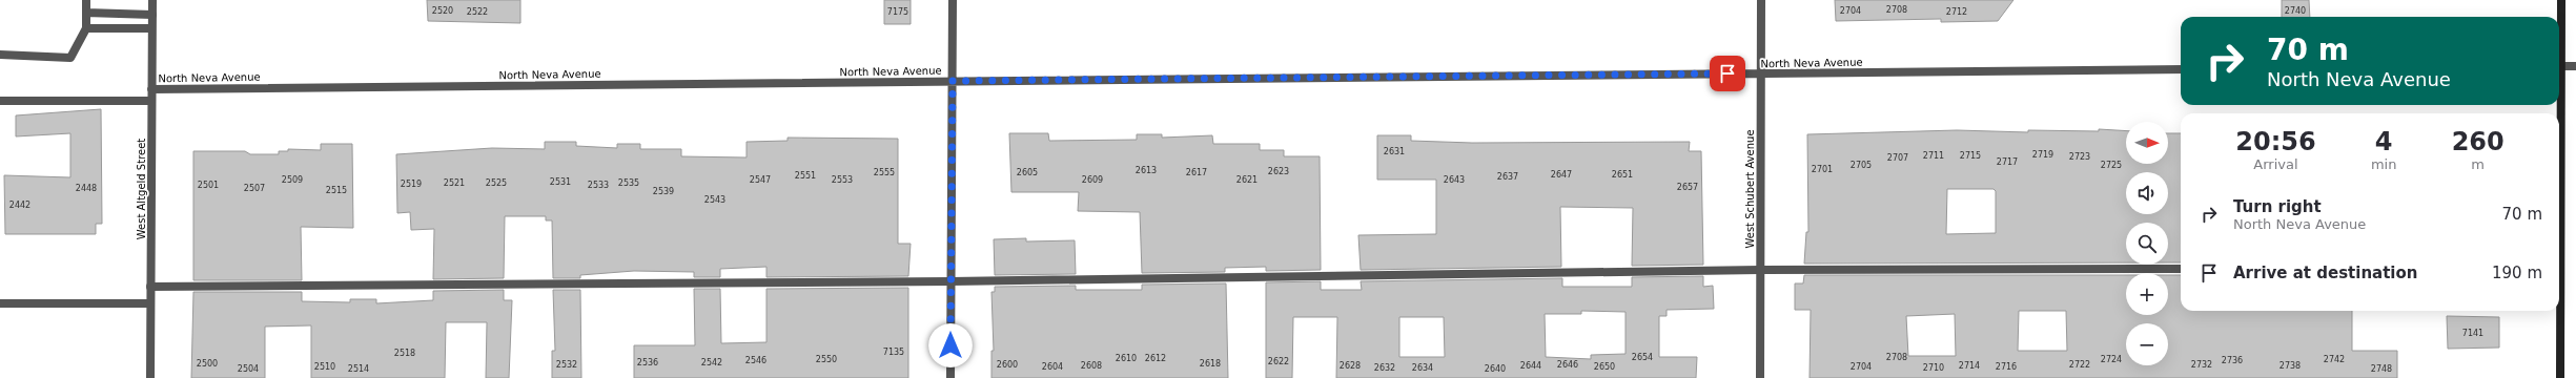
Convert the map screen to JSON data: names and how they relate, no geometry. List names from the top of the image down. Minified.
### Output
{"streets":{"street":["North Neva Avenue","West Altgeld Street","West Schubert Avenue"]},"crossings":[["North Neva Avenue","West Altgeld Street"],["North Neva Avenue","West Schubert Avenue"]],"house_numbers":["2708","2520","2704","2740","2522","7175","2712","2631","2719","2711","2715","2723","2707","2717","2705","2725","2701","2613","2623","2555","2605","2617","2647","2651","2551","2637","2509","2547","2553","2609","2621","2643","2531","2521","2525","2535","2519","2501","2533","2657","2448","2507","2515","2539","2543","2442","7141","7135","2518","2654","2708","2610","2612","2550","2724","2742","2546","2736","2622","2536","2542","2500","2618","2532","2600","2646","2722","2732","2608","2628","2644","2714","2738","2510","2604","2650","2704","2716","2632","2634","2710","2504","2514","2640","2748"],"north":"right","page":{"turn":["70 m","North Neva Avenue"],"eta":["20:56","Arrival","4","min","260","m"],"map_buttons":["+","−"],"list":[{"name":"Turn right","note":"North Neva Avenue","value":"70 m"},{"name":"Arrive at destination","value":"190 m"}]}}
